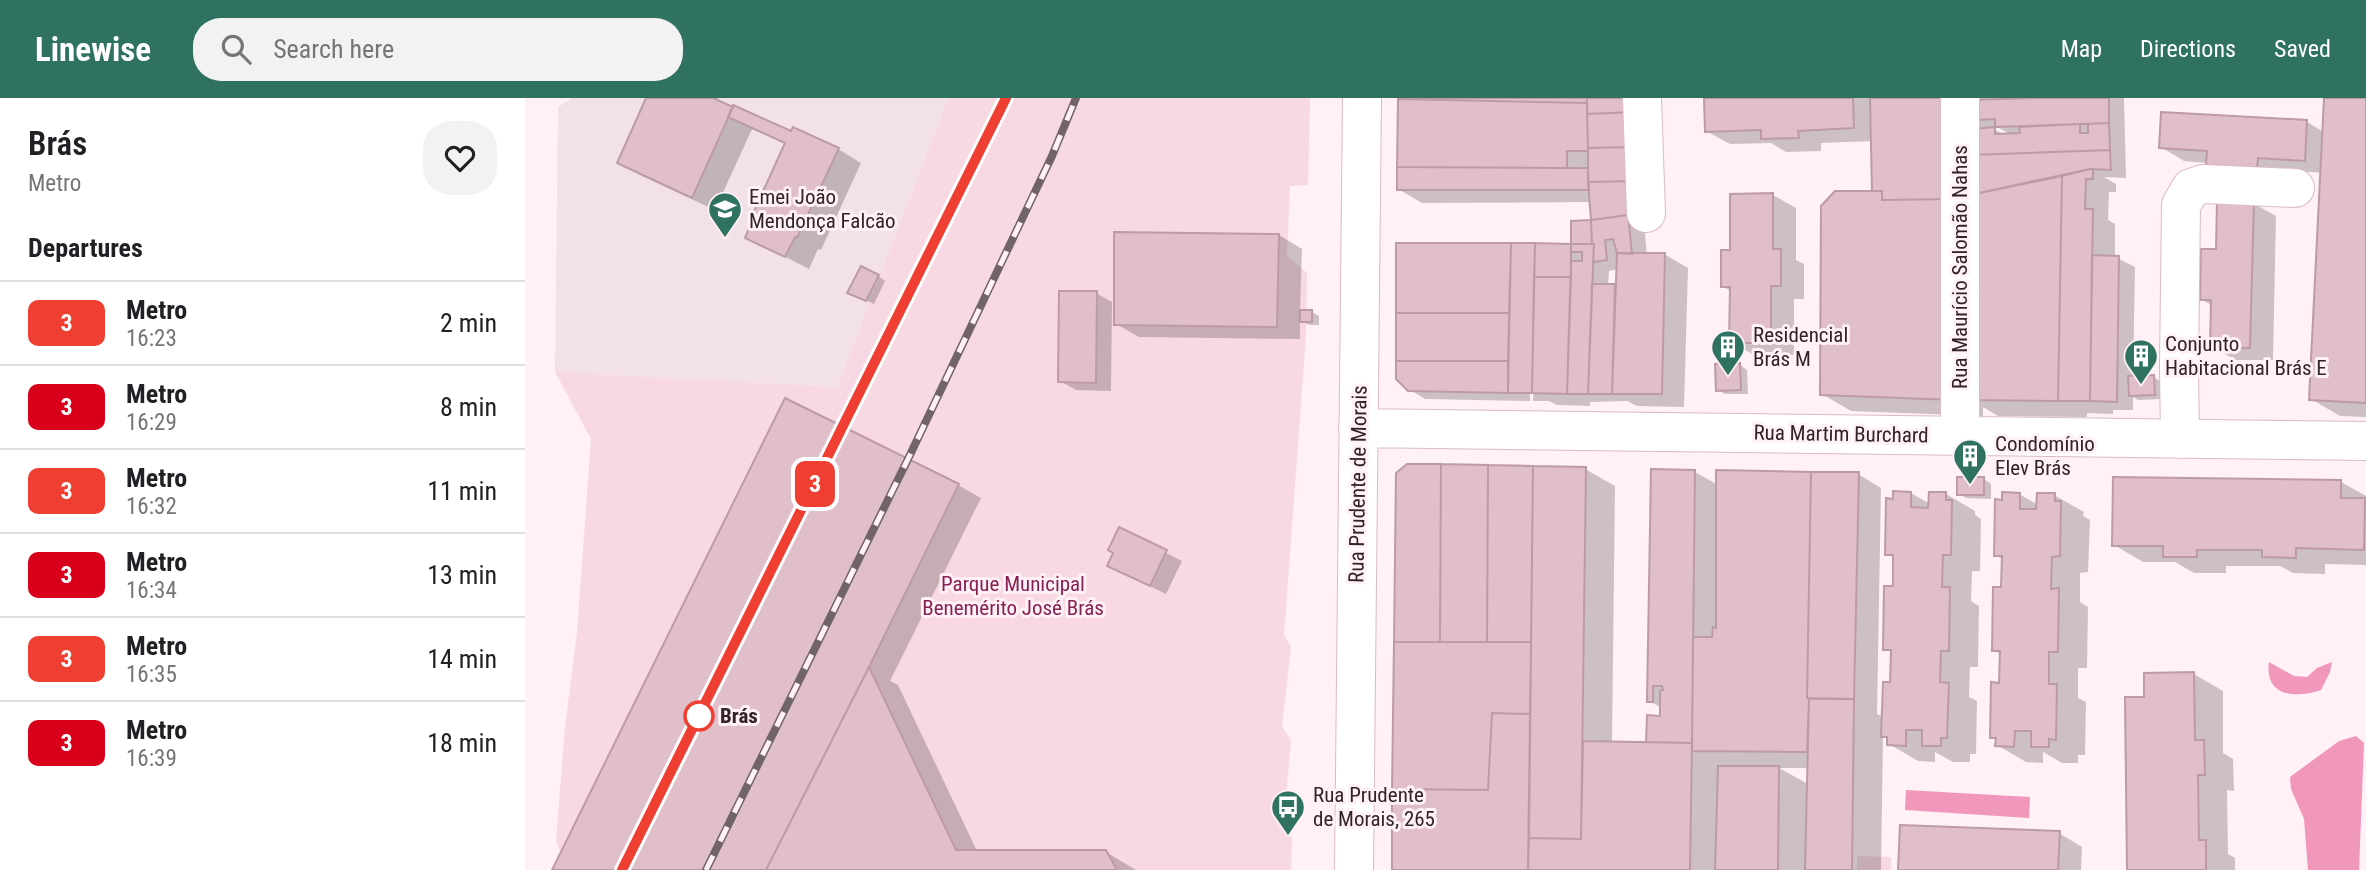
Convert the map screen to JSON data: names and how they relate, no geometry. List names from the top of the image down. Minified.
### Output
{"streets":{"street":["Rua Maurício Salomão Nahas","Rua Martim Burchard","Rua Prudente de Morais"]},"crossings":[["Rua Maurício Salomão Nahas","Rua Martim Burchard"],["Rua Martim Burchard","Rua Prudente de Morais"]],"parks":["Parque Municipal Benemérito José Brás"],"places":{"school or university":["Emei João Mendonça Falcão"],"building":["Residencial Brás M","Conjunto Habitacional Brás E","Condomínio Elev Brás"],"other":["Brás"],"bus stop":["Rua Prudente de Morais, 265"]},"lines":["metro line 3"],"page":{"header":"Linewise","search":"Search here","nav":["Map","Directions","Saved"],"heading":[["Brás","Metro"],"Departures"],"on_map":"3","list":[{"mark":"3","name":"Metro","note":"16:23","value":"2 min"},{"mark":"3","name":"Metro","note":"16:29","value":"8 min"},{"mark":"3","name":"Metro","note":"16:32","value":"11 min"},{"mark":"3","name":"Metro","note":"16:34","value":"13 min"},{"mark":"3","name":"Metro","note":"16:35","value":"14 min"},{"mark":"3","name":"Metro","note":"16:39","value":"18 min"}]}}
